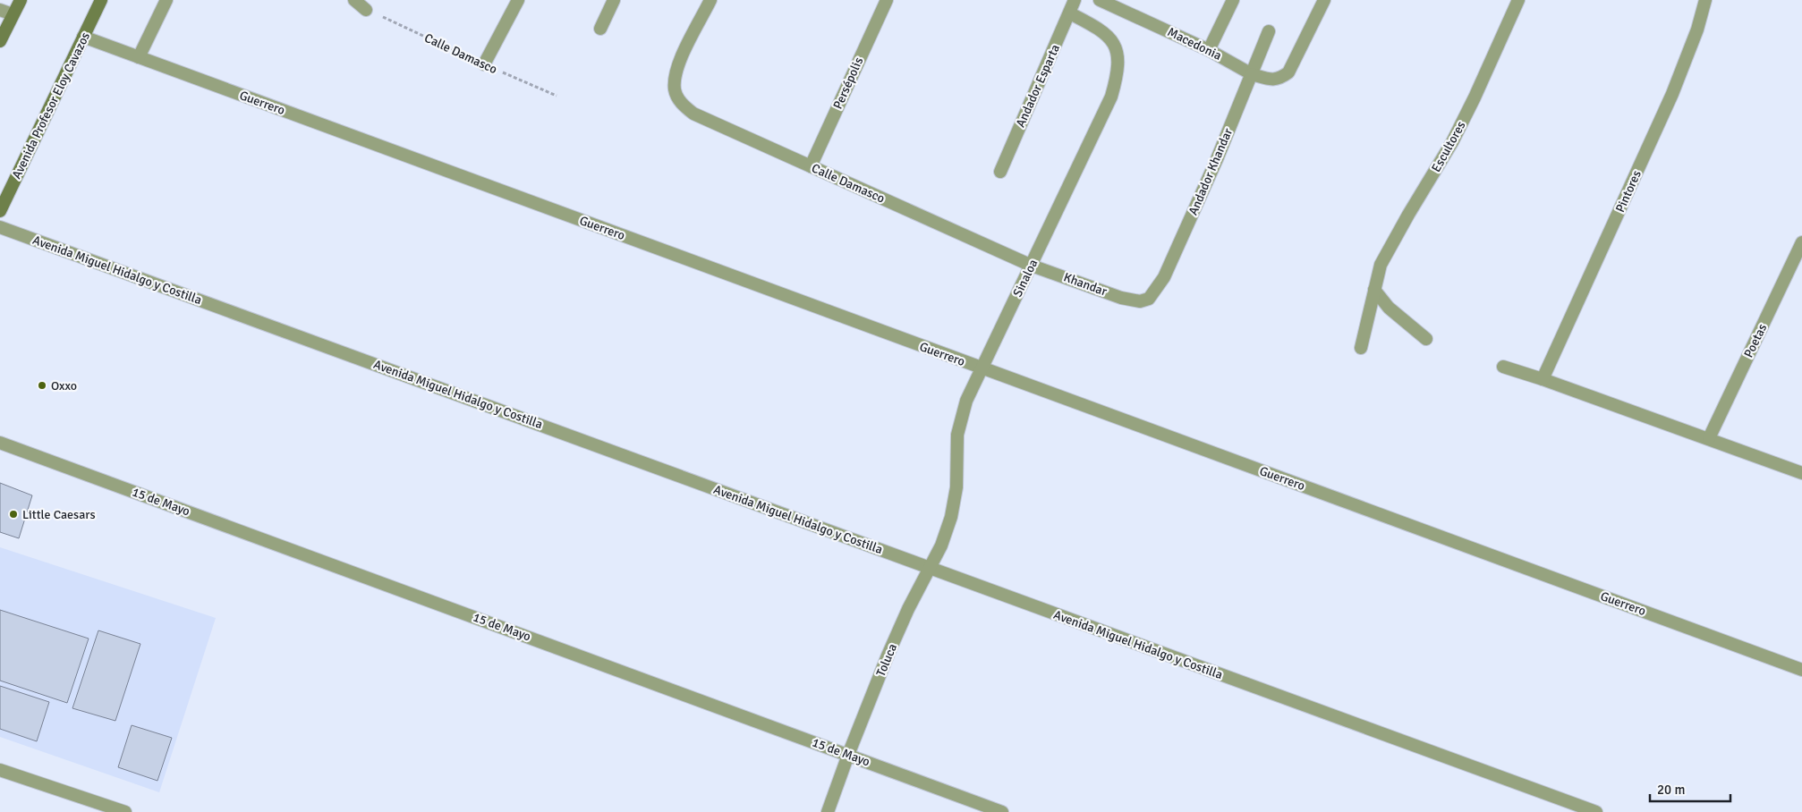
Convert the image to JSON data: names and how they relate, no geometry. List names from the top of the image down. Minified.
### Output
{"streets":{"main road":["Avenida Profesor Eloy Cavazos"],"street":["Macedonia","Calle Damasco","Persépolis","Andador Esparta","Guerrero","Escultores","Andador Khandar","Pintores","Avenida Miguel Hidalgo y Costilla","Sinaloa","Khandar","Poetas","15 de Mayo","Toluca"]},"crossings":[["Macedonia","Andador Khandar"],["Calle Damasco","Persépolis"],["Calle Damasco","Sinaloa"],["Calle Damasco","Khandar"],["Andador Esparta","Sinaloa"],["Guerrero","Avenida Profesor Eloy Cavazos"],["Guerrero","Sinaloa"],["Andador Khandar","Khandar"],["Avenida Miguel Hidalgo y Costilla","Sinaloa"],["Avenida Miguel Hidalgo y Costilla","Toluca"],["Sinaloa","Khandar"],["Sinaloa","Toluca"],["15 de Mayo","Toluca"]],"places":["Oxxo","Little Caesars"],"scale_bar":"20 m"}
